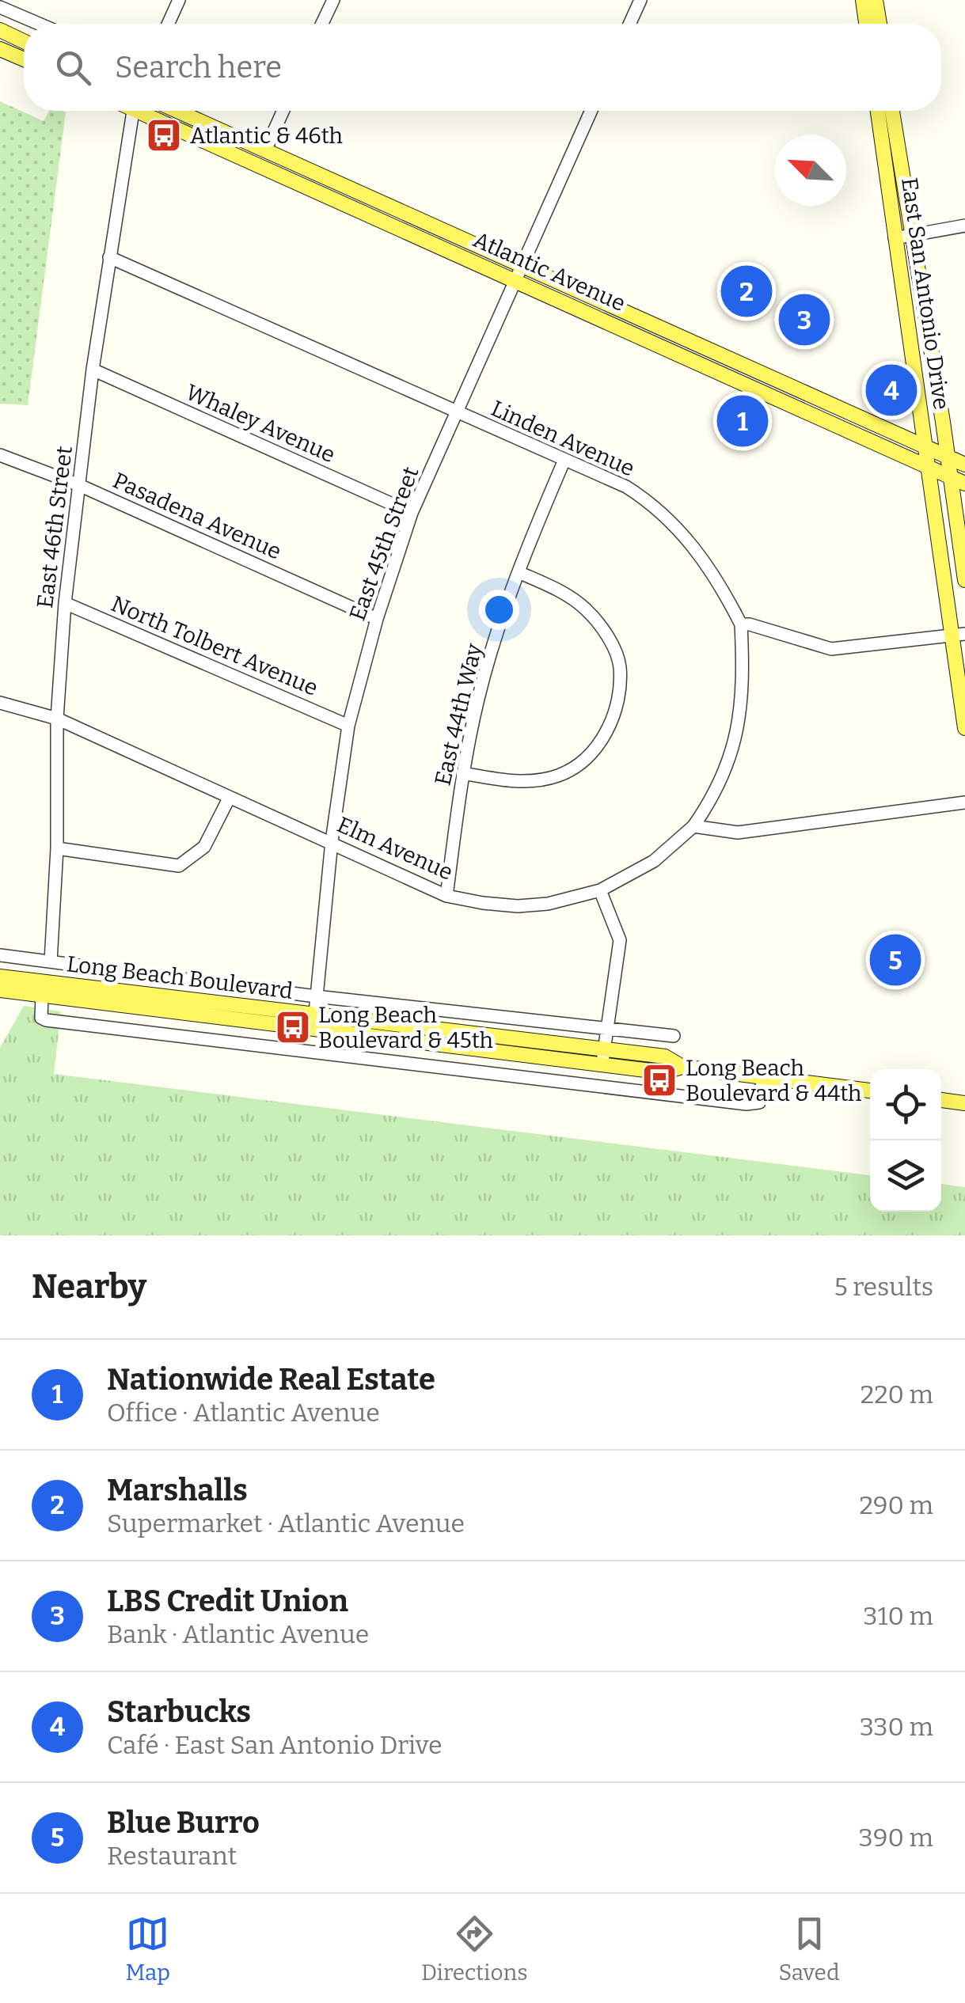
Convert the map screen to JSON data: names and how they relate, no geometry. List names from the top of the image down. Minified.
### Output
{"streets":{"main road":["Atlantic Avenue","East San Antonio Drive","Long Beach Boulevard"],"street":["Whaley Avenue","Linden Avenue","Pasadena Avenue","East 46th Street","East 45th Street","North Tolbert Avenue","East 44th Way","Elm Avenue"]},"crossings":[["Atlantic Avenue","East San Antonio Drive"],["Atlantic Avenue","East 45th Street"],["Whaley Avenue","East 46th Street"],["Whaley Avenue","East 45th Street"],["Linden Avenue","East 46th Street"],["Linden Avenue","East 45th Street"],["Linden Avenue","East 44th Way"],["Linden Avenue","Elm Avenue"],["Pasadena Avenue","East 46th Street"],["Pasadena Avenue","East 45th Street"],["East 46th Street","North Tolbert Avenue"],["East 46th Street","Elm Avenue"],["East 45th Street","North Tolbert Avenue"],["East 45th Street","Elm Avenue"],["East 45th Street","Long Beach Boulevard"],["East 44th Way","Elm Avenue"]],"places":{"bus stop":["Atlantic & 46th","Long Beach Boulevard & 45th","Long Beach Boulevard & 44th"]},"north":"top left","page":{"search":"Search here","pins":["2","3","4","1","5"],"heading":["Nearby","5 results"],"list":[{"mark":"1","name":"Nationwide Real Estate","note":"Office · Atlantic Avenue","value":"220 m"},{"mark":"2","name":"Marshalls","note":"Supermarket · Atlantic Avenue","value":"290 m"},{"mark":"3","name":"LBS Credit Union","note":"Bank · Atlantic Avenue","value":"310 m"},{"mark":"4","name":"Starbucks","note":"Café · East San Antonio Drive","value":"330 m"},{"mark":"5","name":"Blue Burro","note":"Restaurant","value":"390 m"}],"nav":["Map","Directions","Saved"]}}
